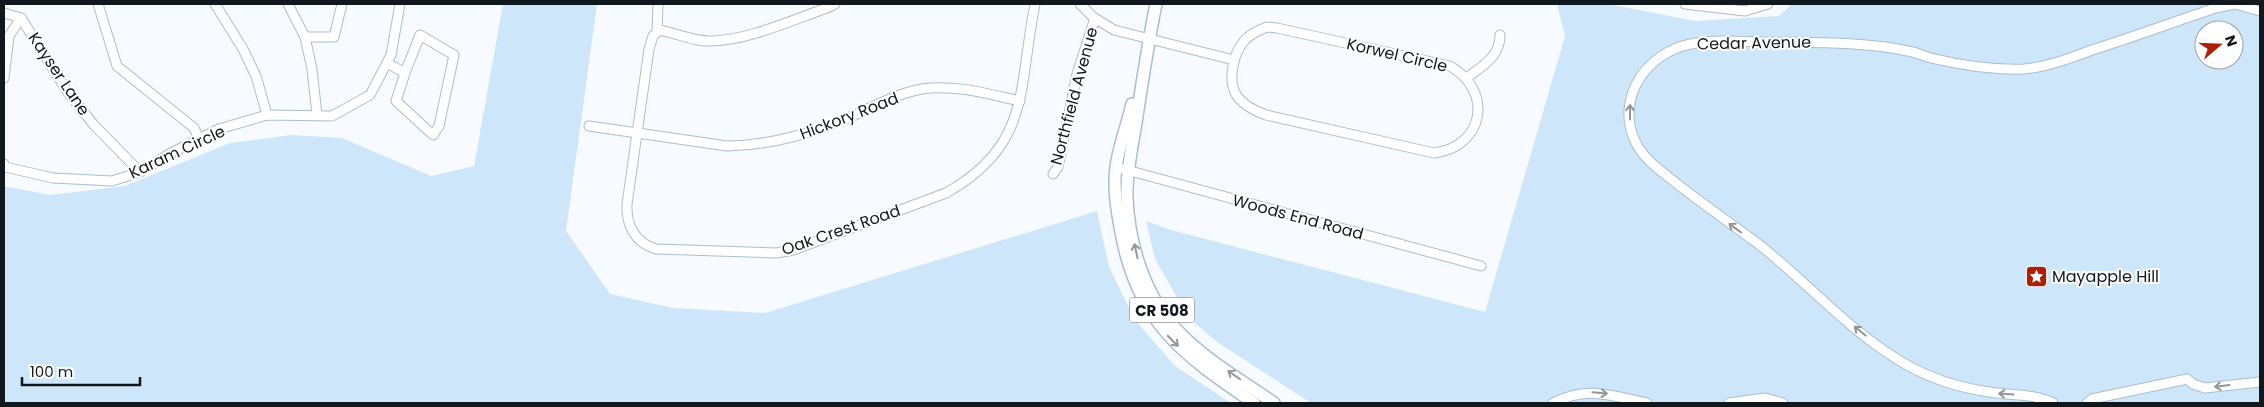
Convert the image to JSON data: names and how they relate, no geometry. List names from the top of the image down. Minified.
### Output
{"streets":{"main road":["CR 508"],"street":["Cedar Avenue","Korwel Circle","Kayser Lane","Northfield Avenue","Hickory Road","Karam Circle","Woods End Road","Oak Crest Road"]},"crossings":[["Kayser Lane","Karam Circle"],["Hickory Road","Oak Crest Road"],["Woods End Road","CR 508"]],"places":{"place":["Mayapple Hill"]},"scale_bar":"100 m","north":"right"}
